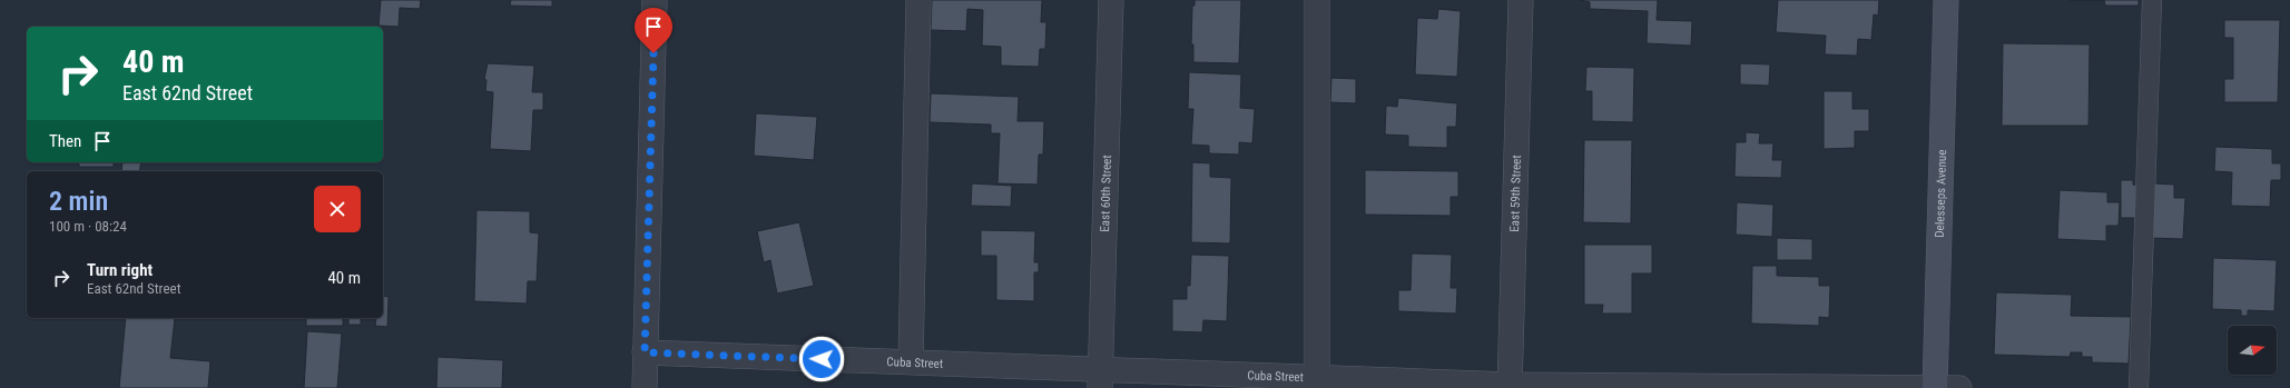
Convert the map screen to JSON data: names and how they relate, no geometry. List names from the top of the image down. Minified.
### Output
{"streets":{"main road":["Delesseps Avenue"],"street":["East 59th Street","East 60th Street","Cuba Street"]},"crossings":[["East 59th Street","Cuba Street"],["East 60th Street","Cuba Street"],["Delesseps Avenue","Cuba Street"]],"north":"right","page":{"turn":["40 m","East 62nd Street"],"then":"Then","heading":["2 min","100 m · 08:24"],"list":[{"name":"Turn right","note":"East 62nd Street","value":"40 m"}]}}
